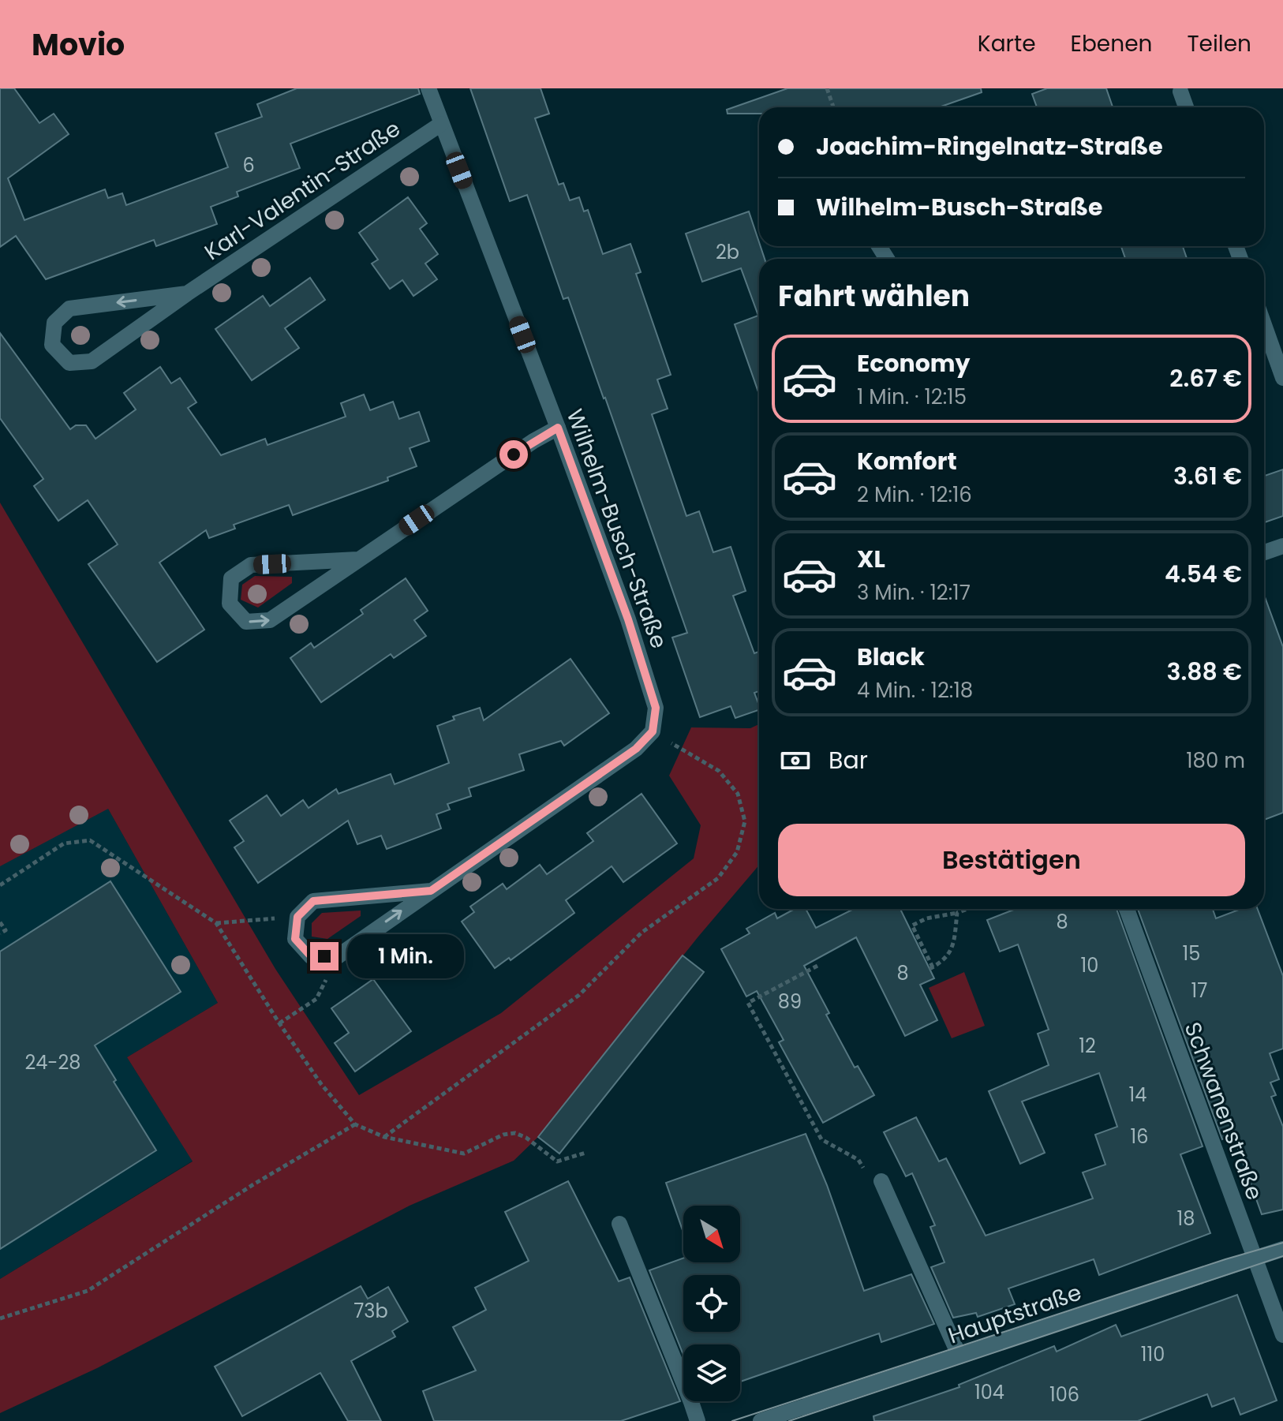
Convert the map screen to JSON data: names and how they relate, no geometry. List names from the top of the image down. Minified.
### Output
{"streets":{"street":["Karl-Valentin-Straße","Wilhelm-Busch-Straße","Schwanenstraße","Hauptstraße"]},"crossings":[["Karl-Valentin-Straße","Wilhelm-Busch-Straße"],["Schwanenstraße","Hauptstraße"]],"house_numbers":["6","2b","8","15","10","8","17","89","12","24-28","14","16","18","73b","110","104","106"],"north":"bottom right","page":{"header":"Movio","nav":["Karte","Ebenen","Teilen"],"banner":["Joachim-Ringelnatz-Straße","Wilhelm-Busch-Straße"],"heading":"Fahrt wählen","list":[{"name":"Economy","note":"1 Min. · 12:15","value":"2.67 €"},{"name":"Komfort","note":"2 Min. · 12:16","value":"3.61 €"},{"name":"XL","note":"3 Min. · 12:17","value":"4.54 €"},{"name":"Black","note":"4 Min. · 12:18","value":"3.88 €"}],"pay":["Bar","180 m"],"buttons":"Bestätigen","bubble":"1 Min."}}
